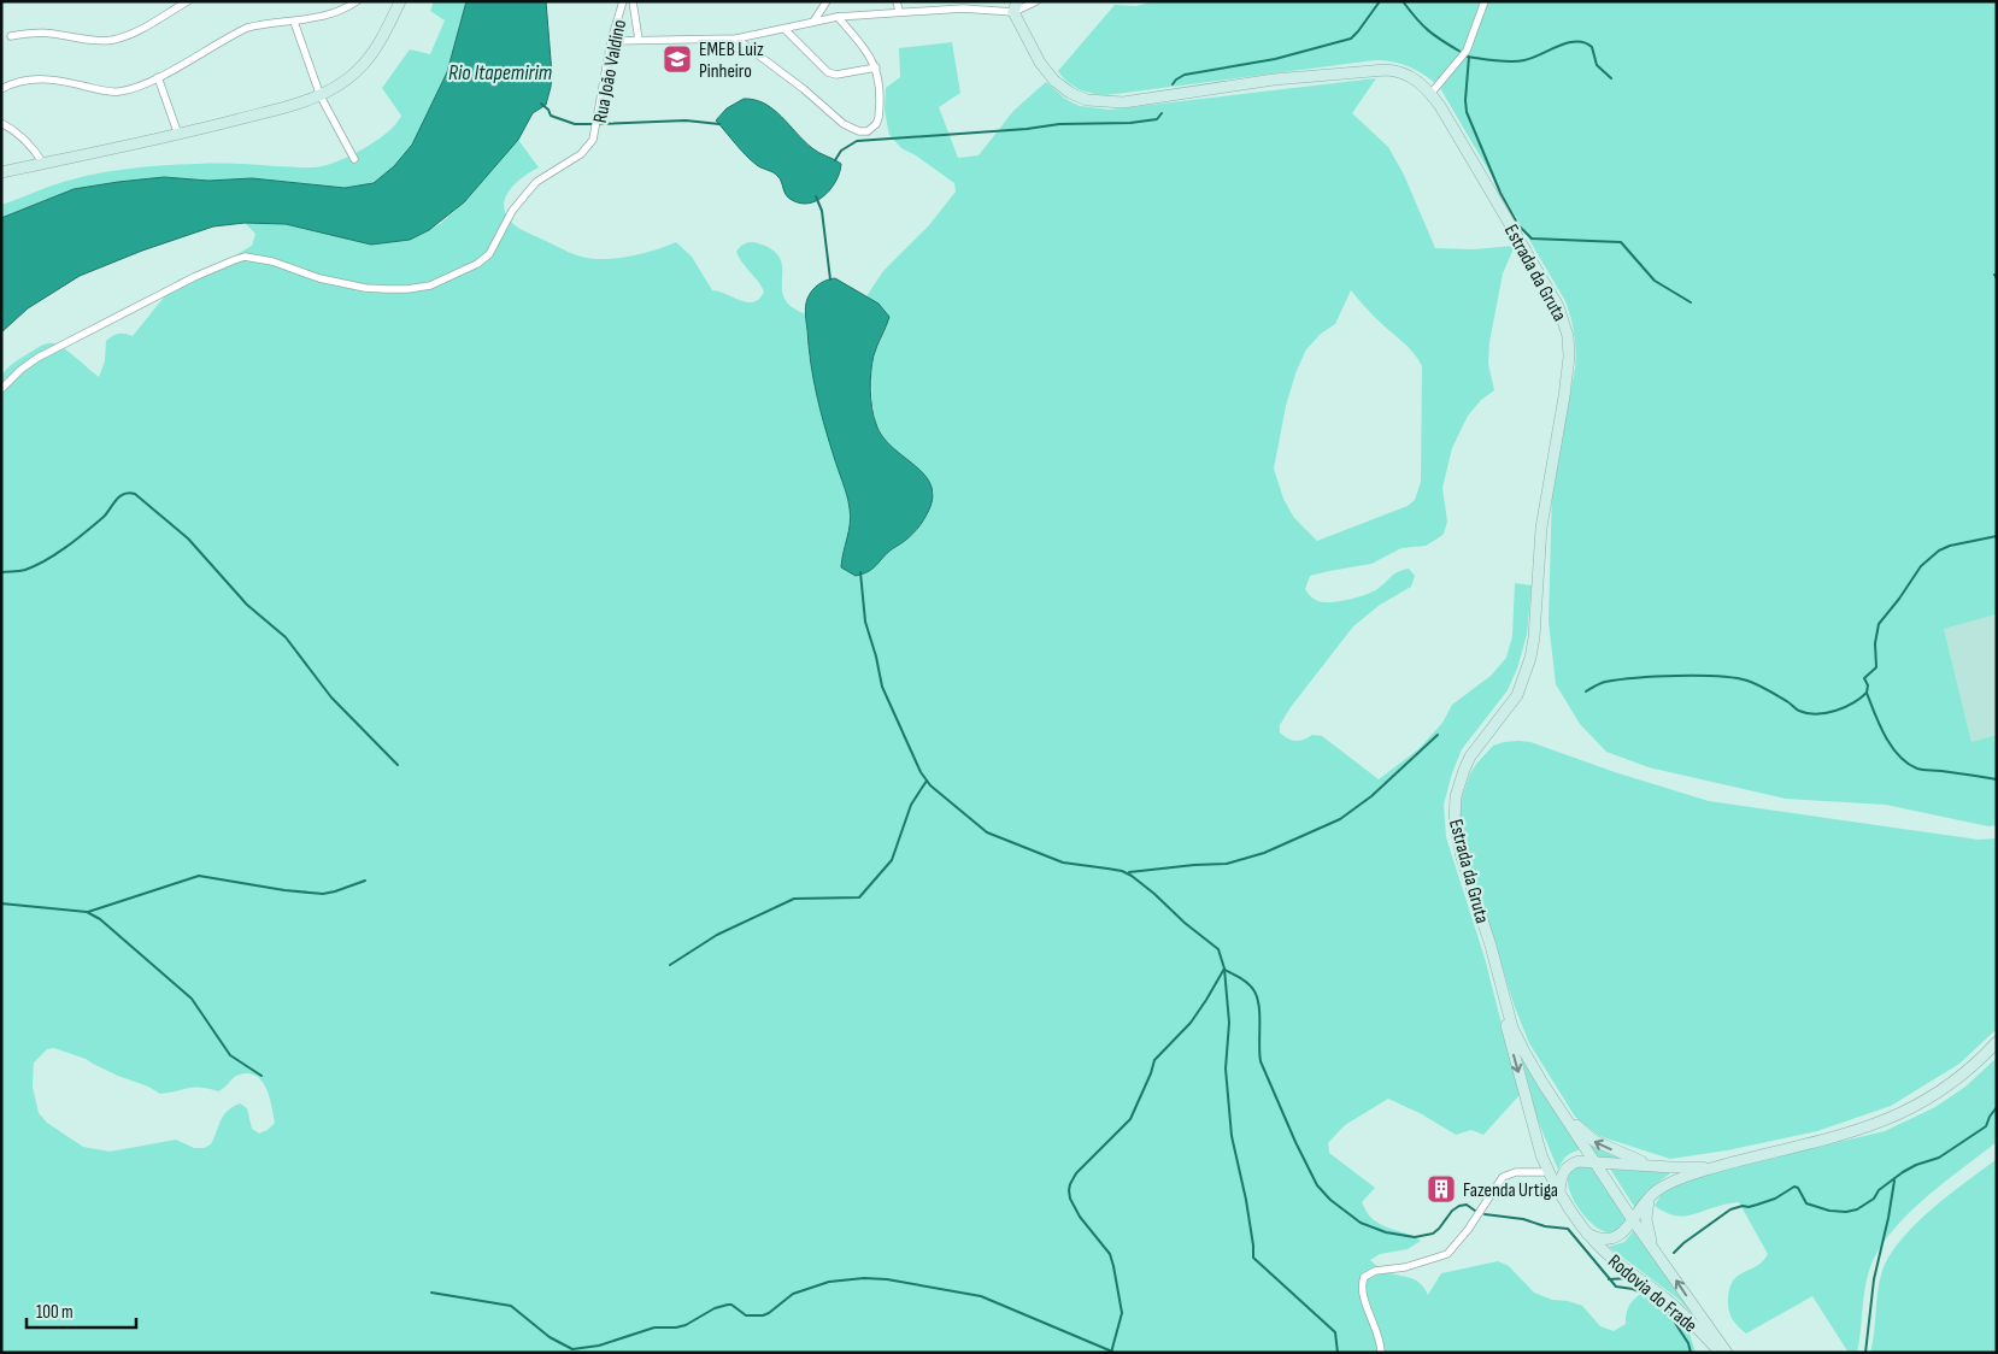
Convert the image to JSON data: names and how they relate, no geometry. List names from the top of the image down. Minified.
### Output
{"streets":{"main road":["Estrada da Gruta","Rodovia do Frade"],"street":["Rua João Valdino"]},"crossings":[["Estrada da Gruta","Rodovia do Frade"]],"water":["Rio Itapemirim"],"places":{"school or university":["EMEB Luiz Pinheiro"],"building":["Fazenda Urtiga"]},"scale_bar":"100 m"}
